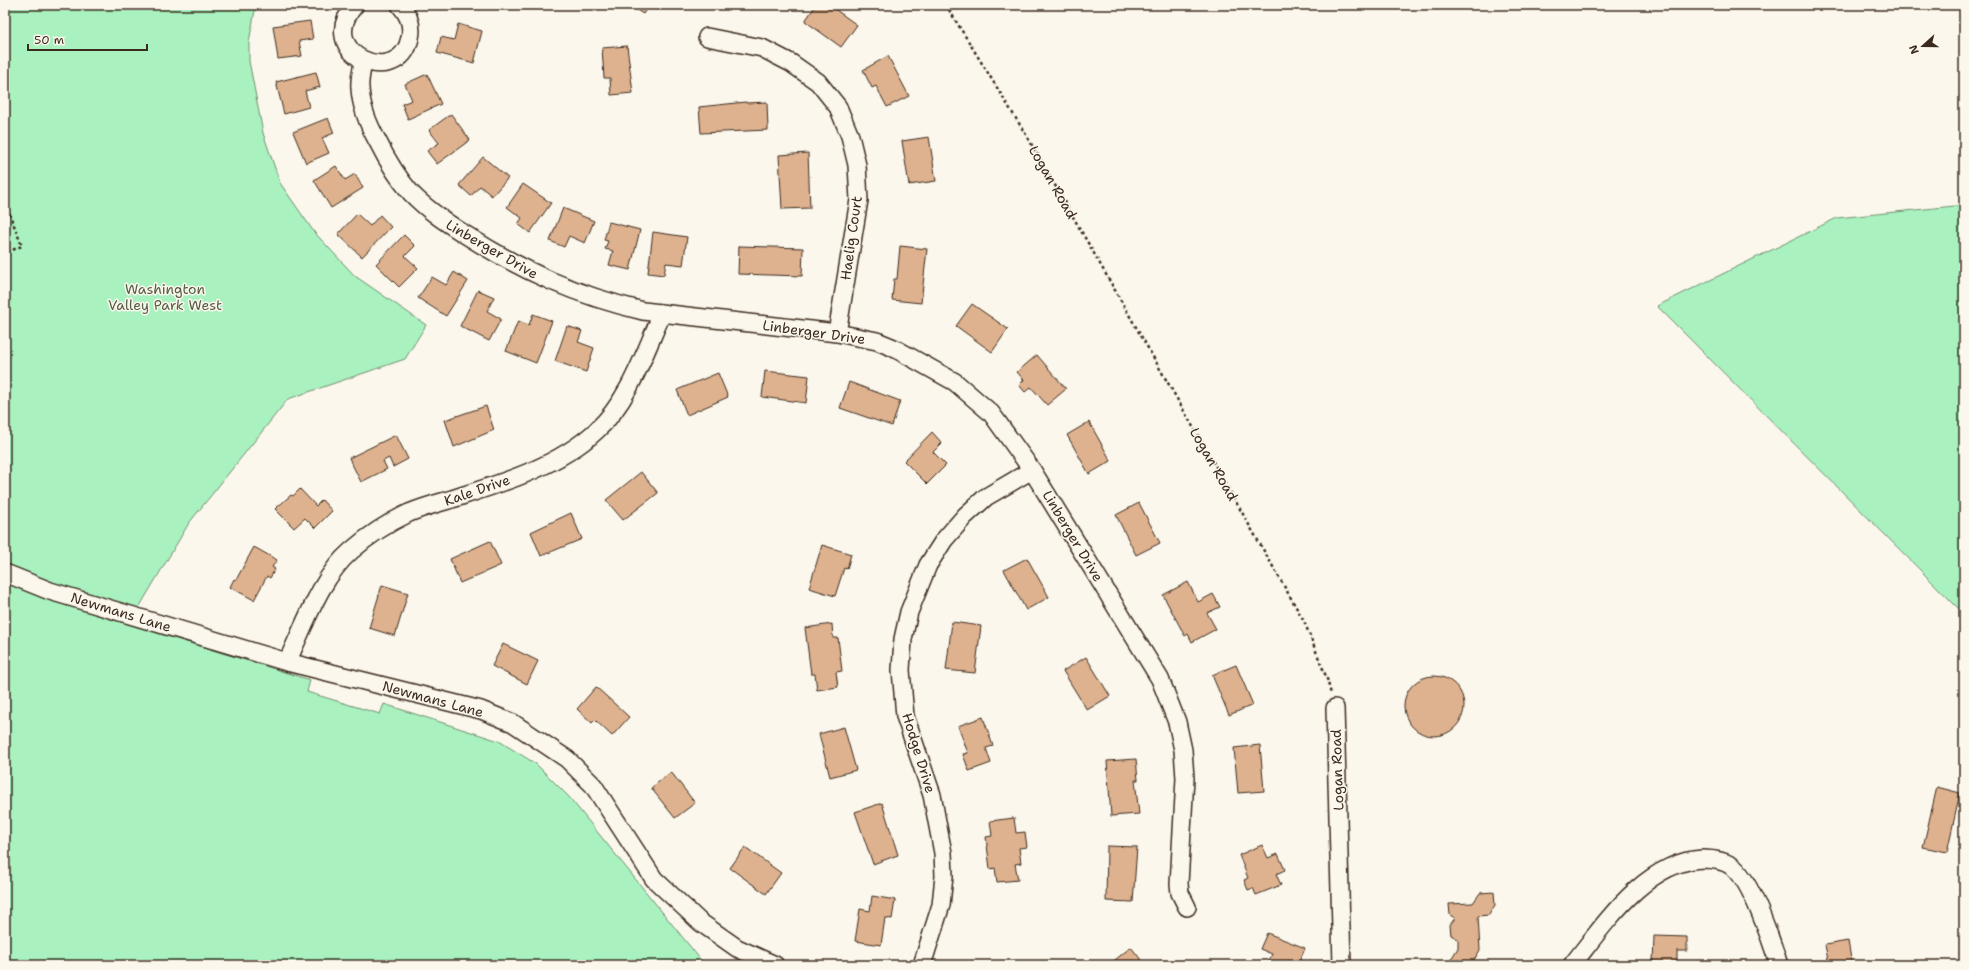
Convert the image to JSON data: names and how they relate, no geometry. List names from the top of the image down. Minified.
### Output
{"streets":{"street":["Logan Road","Haelig Court","Linberger Drive","Kale Drive","Newmans Lane","Hodge Drive"]},"crossings":[["Haelig Court","Linberger Drive"],["Linberger Drive","Kale Drive"],["Linberger Drive","Hodge Drive"],["Kale Drive","Newmans Lane"]],"parks":["Washington Valley Park West"],"scale_bar":"50 m","north":"left"}
